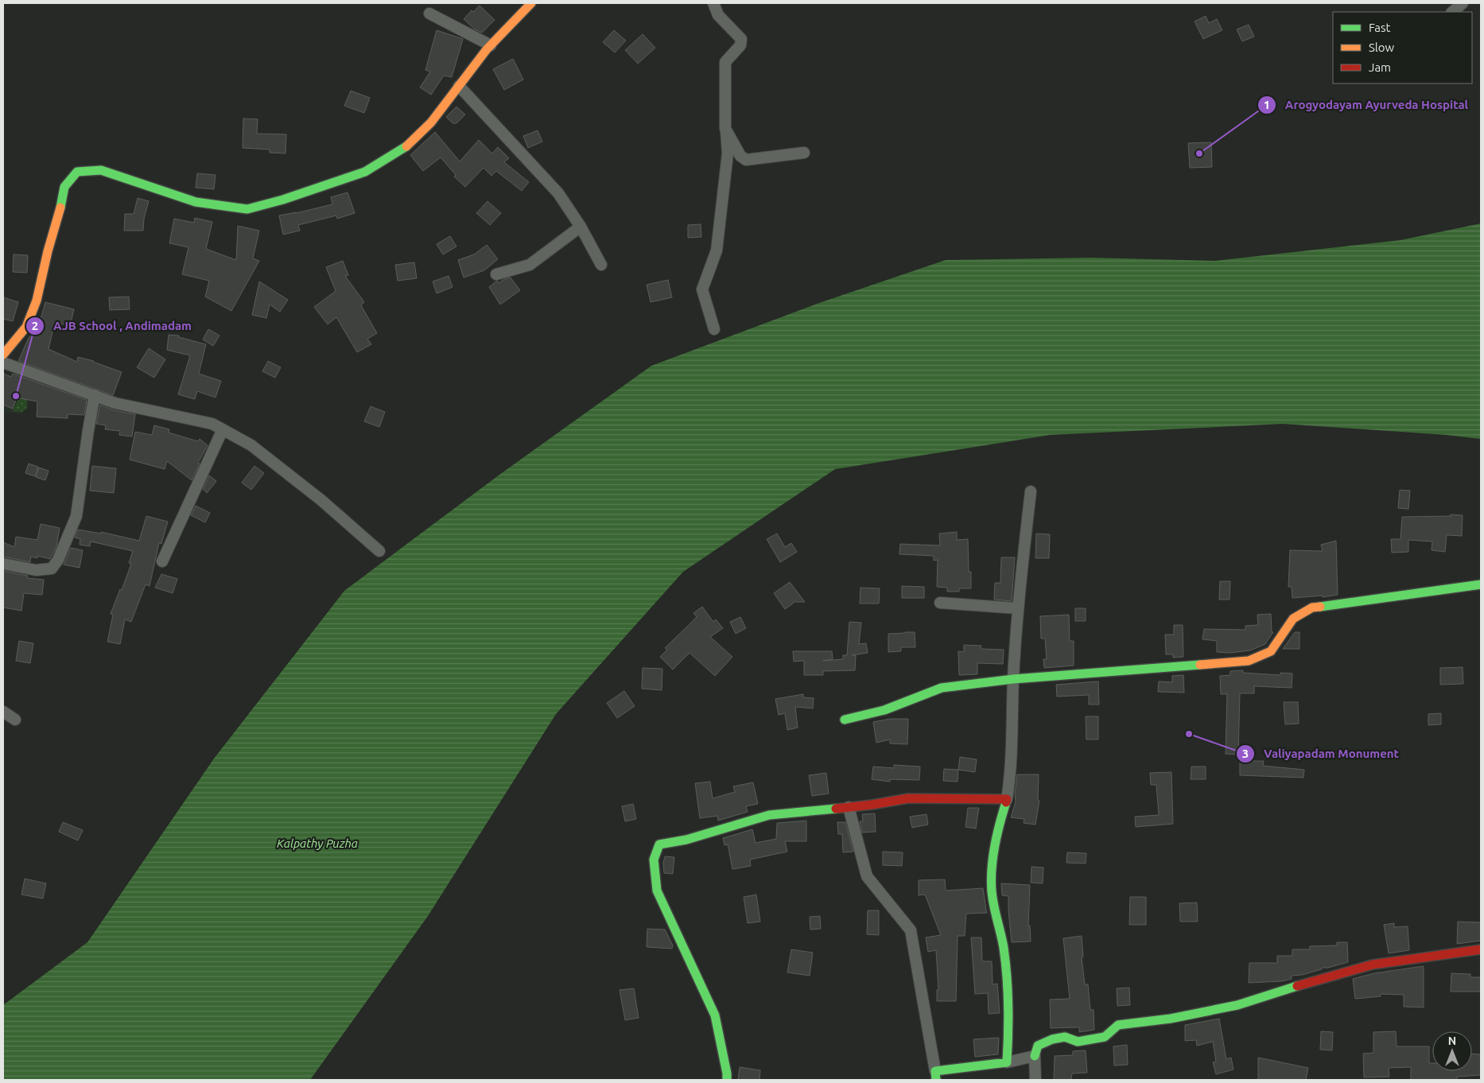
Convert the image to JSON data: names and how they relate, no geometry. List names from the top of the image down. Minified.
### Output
{"water":["Kalpathy Puzha"],"places":["Arogyodayam Ayurveda Hospital","AJB School , Andimadam","Valiyapadam Monument"],"legend":["Fast","Slow","Jam"],"north":"top"}
